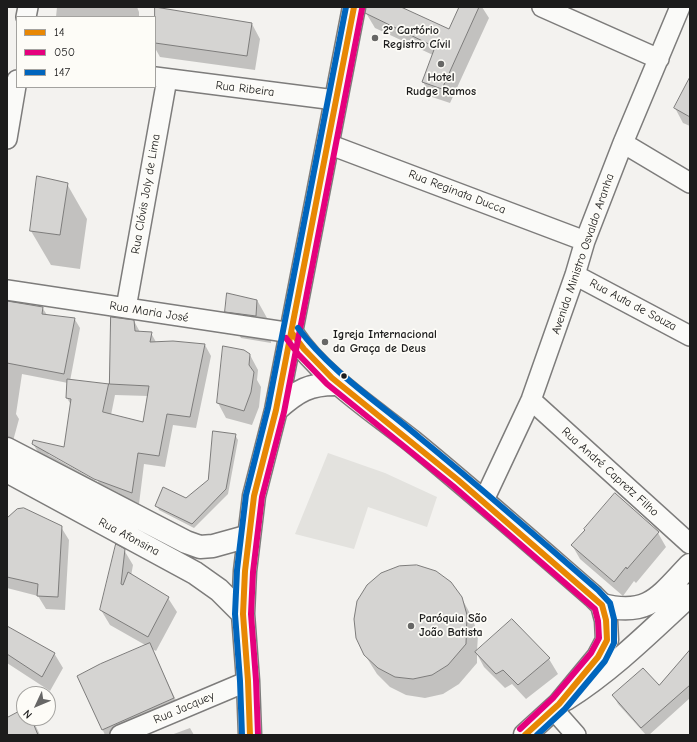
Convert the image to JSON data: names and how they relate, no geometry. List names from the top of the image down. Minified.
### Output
{"streets":{"main road":["Rua Afonsina"],"street":["Rua Ribeira","Rua Reginata Ducca","Rua Clóvis Joly de Lima","Avenida Ministro Osvaldo Aranha","Rua Auta de Souza","Rua Maria José","Rua André Capretz Filho","Rua Jacquey"]},"crossings":[["Rua Ribeira","Rua Clóvis Joly de Lima"],["Rua Reginata Ducca","Avenida Ministro Osvaldo Aranha"],["Rua Clóvis Joly de Lima","Rua Maria José"],["Avenida Ministro Osvaldo Aranha","Rua Auta de Souza"],["Avenida Ministro Osvaldo Aranha","Rua André Capretz Filho"]],"places":["2º Cartório Registro Cívil","Hotel Rudge Ramos","Igreja Internacional da Graça de Deus","Paróquia São João Batista"],"lines":["transit line 14","transit line 147","transit line 050"],"legend":["14","050","147"],"north":"bottom left"}
